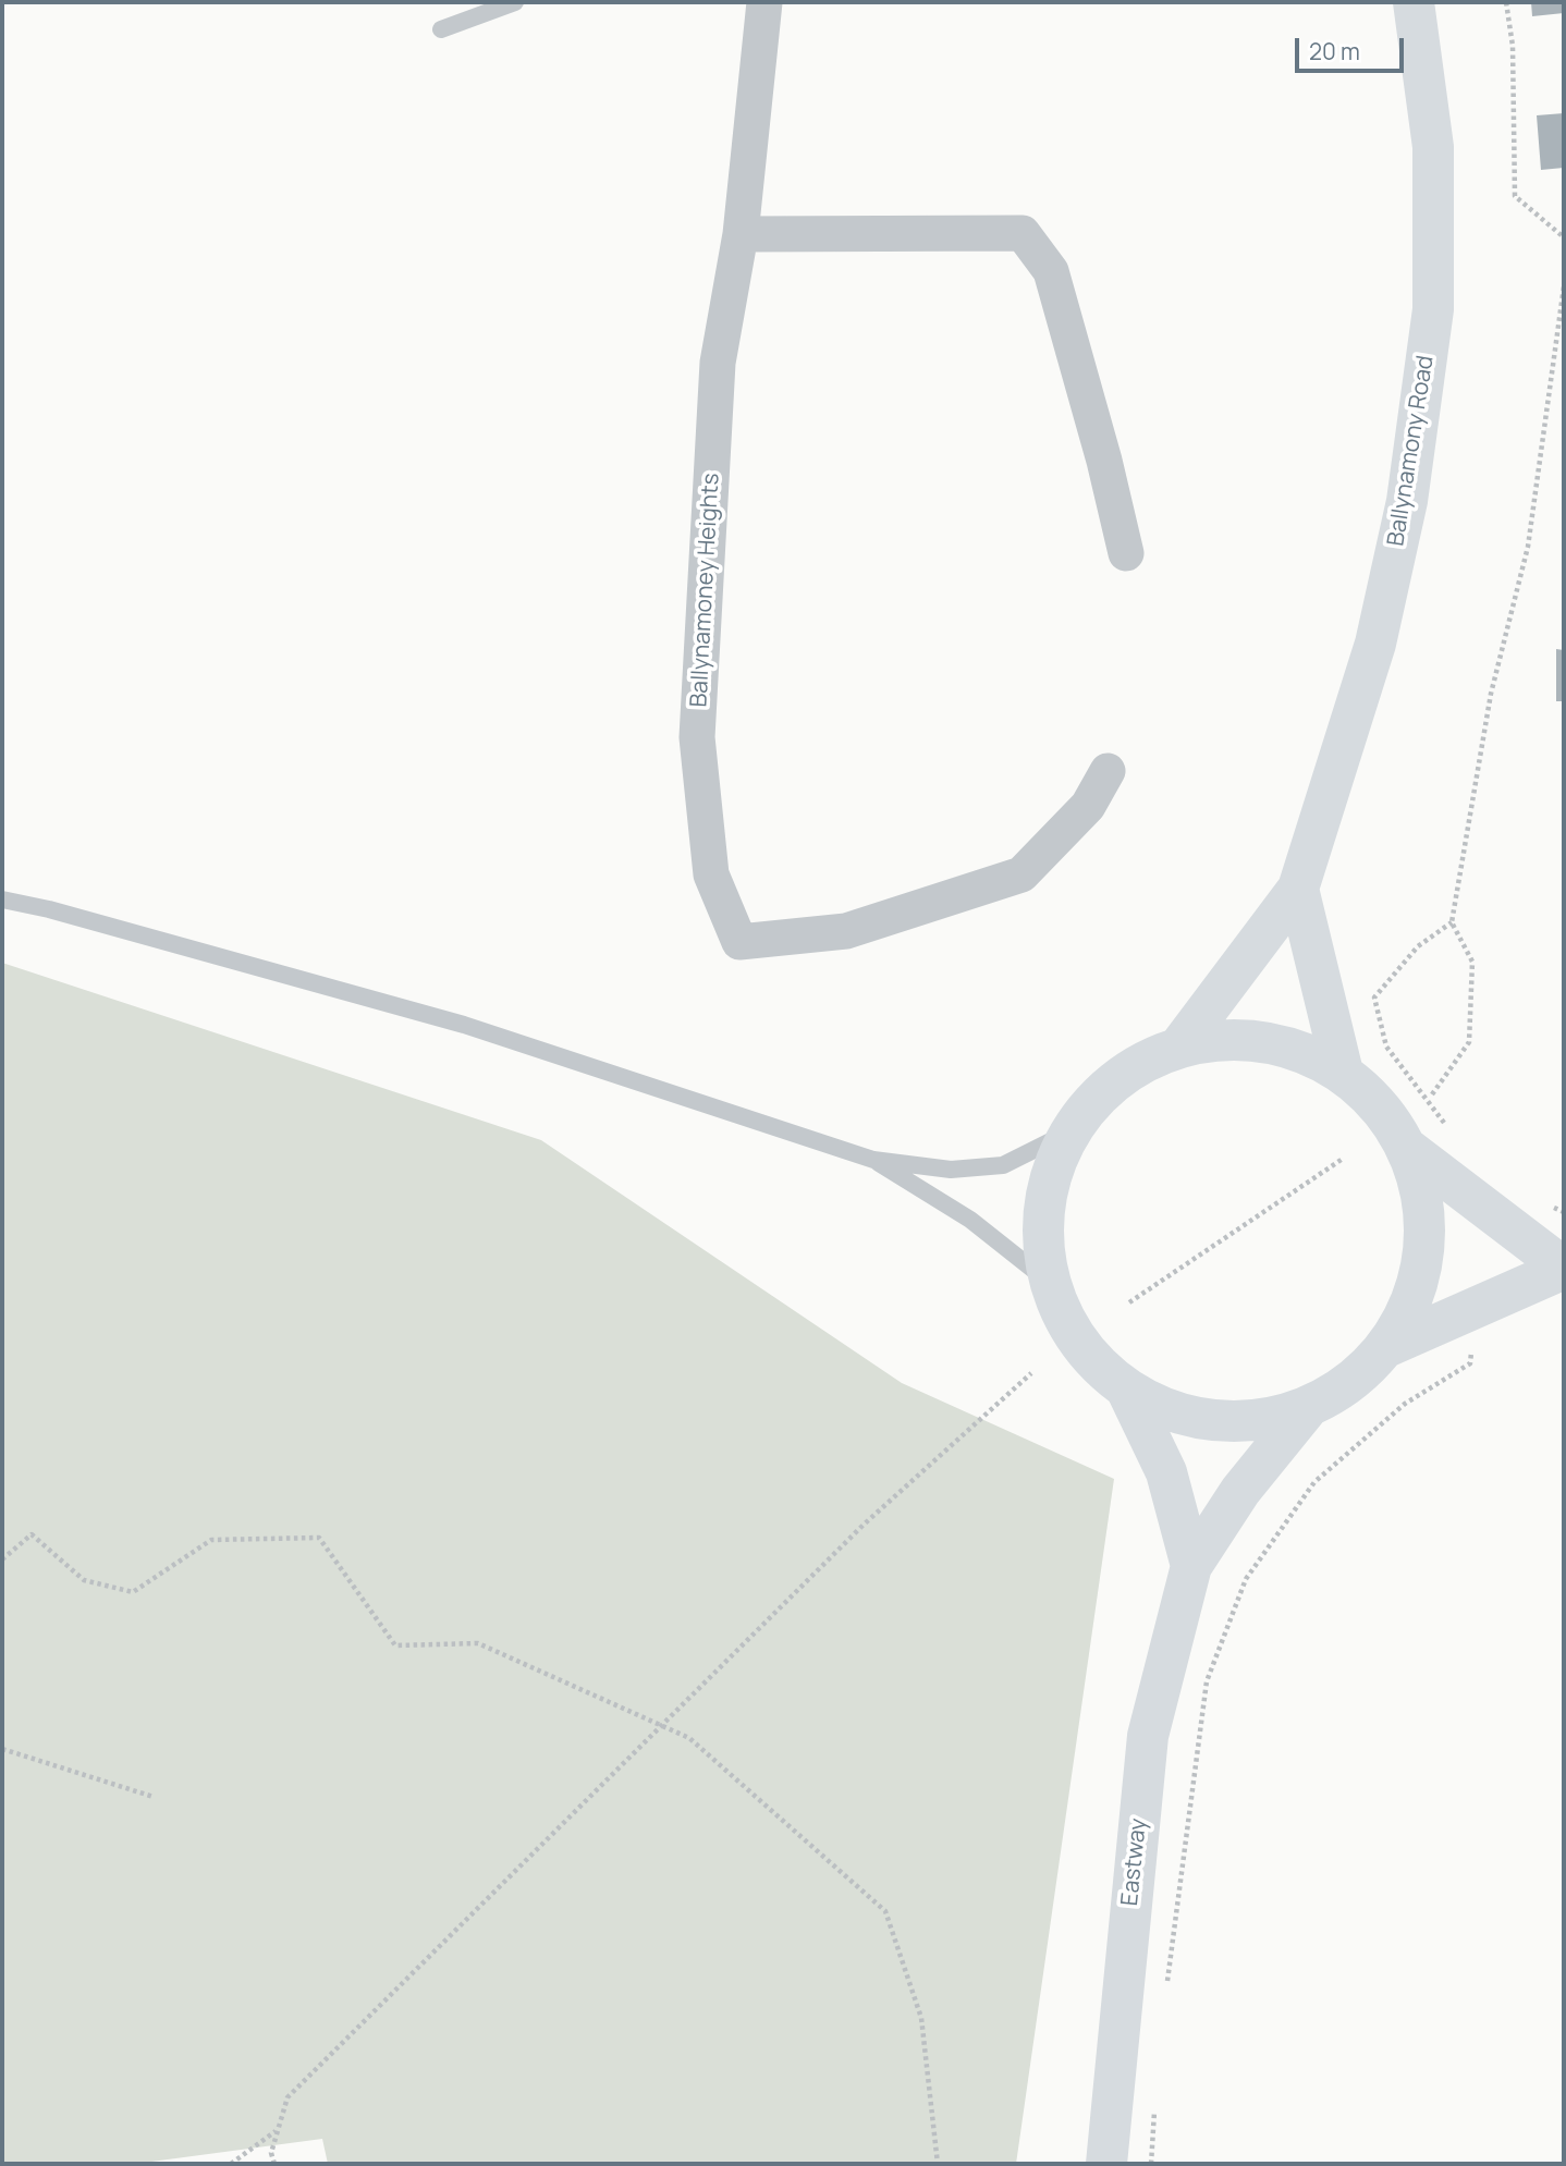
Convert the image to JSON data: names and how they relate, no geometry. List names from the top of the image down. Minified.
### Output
{"streets":{"main road":["Ballynamony Road","Eastway"],"street":["Ballynamoney Heights"]},"scale_bar":"20 m"}
